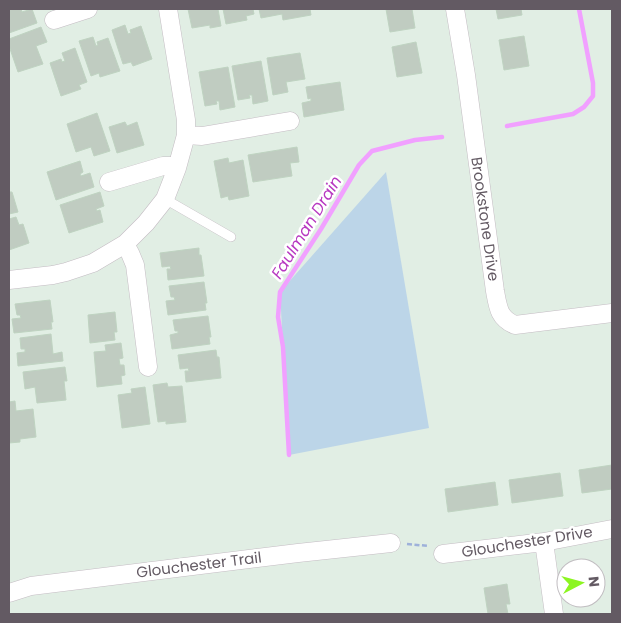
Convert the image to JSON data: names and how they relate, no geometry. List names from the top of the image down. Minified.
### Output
{"streets":{"street":["Brookstone Drive","Glouchester Drive","Glouchester Trail"]},"water":["Faulman Drain"],"north":"right"}
